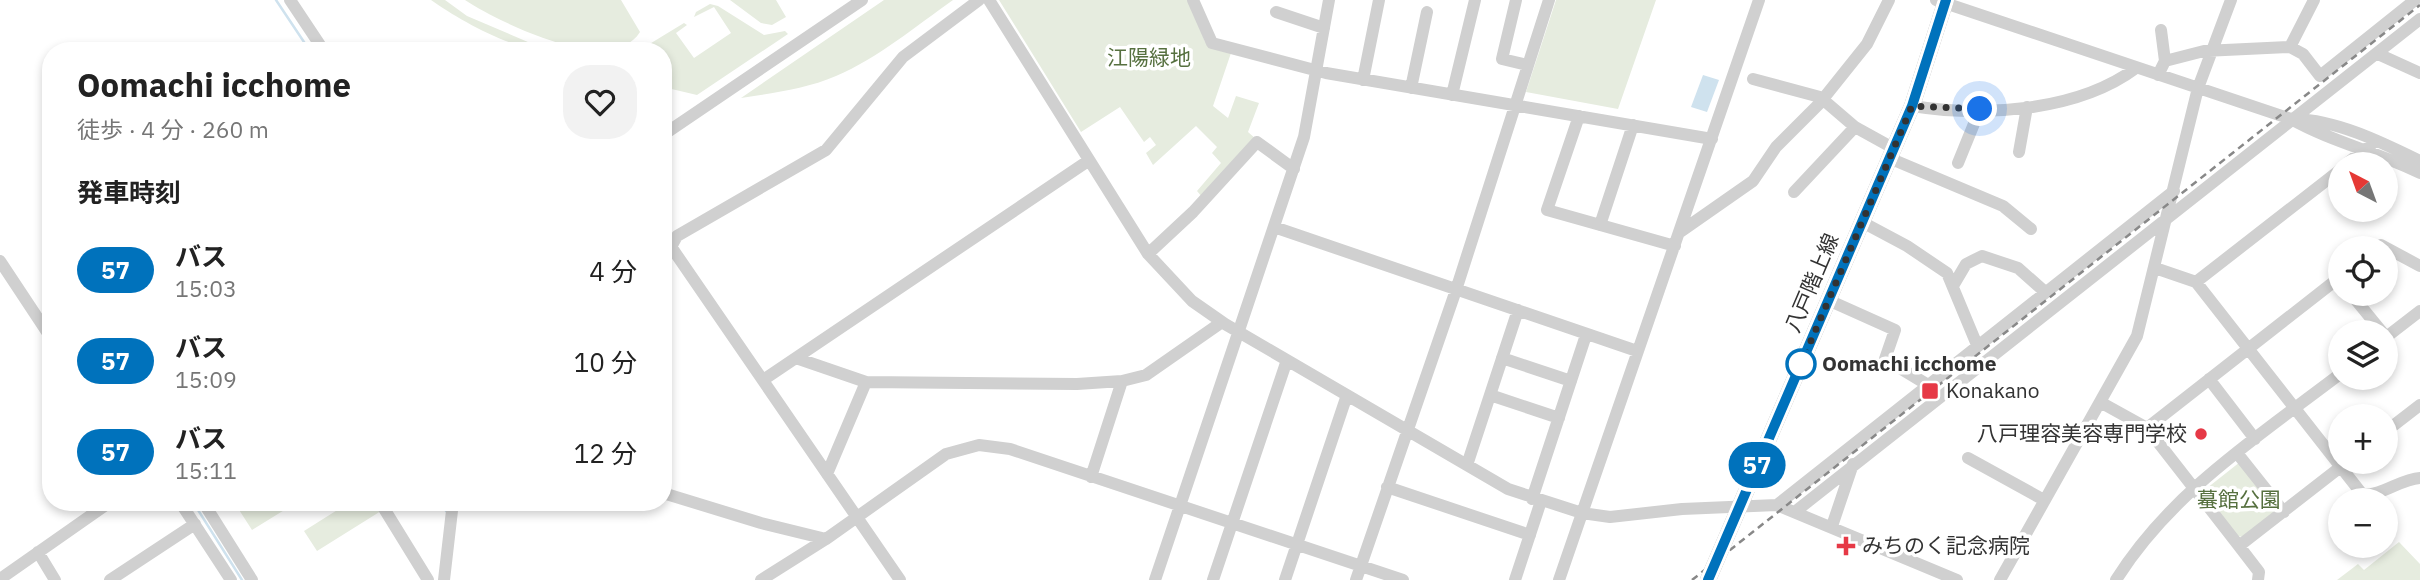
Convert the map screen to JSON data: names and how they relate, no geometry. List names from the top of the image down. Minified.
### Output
{"streets":{"main road":["八戸階上線"]},"parks":["江陽緑地","蟇館公園"],"places":{"other":["Oomachi icchome","八戸理容美容専門学校"],"transit":["Konakano"],"health":["みちのく記念病院"]},"lines":["bus line 57"],"north":"top left","page":{"on_map":"57","heading":[["Oomachi icchome","徒歩 · 4 分 · 260 m"],"発車時刻"],"map_buttons":["+","−"],"list":[{"mark":"57","name":"バス","note":"15:03","value":"4 分"},{"mark":"57","name":"バス","note":"15:09","value":"10 分"},{"mark":"57","name":"バス","note":"15:11","value":"12 分"}]}}
